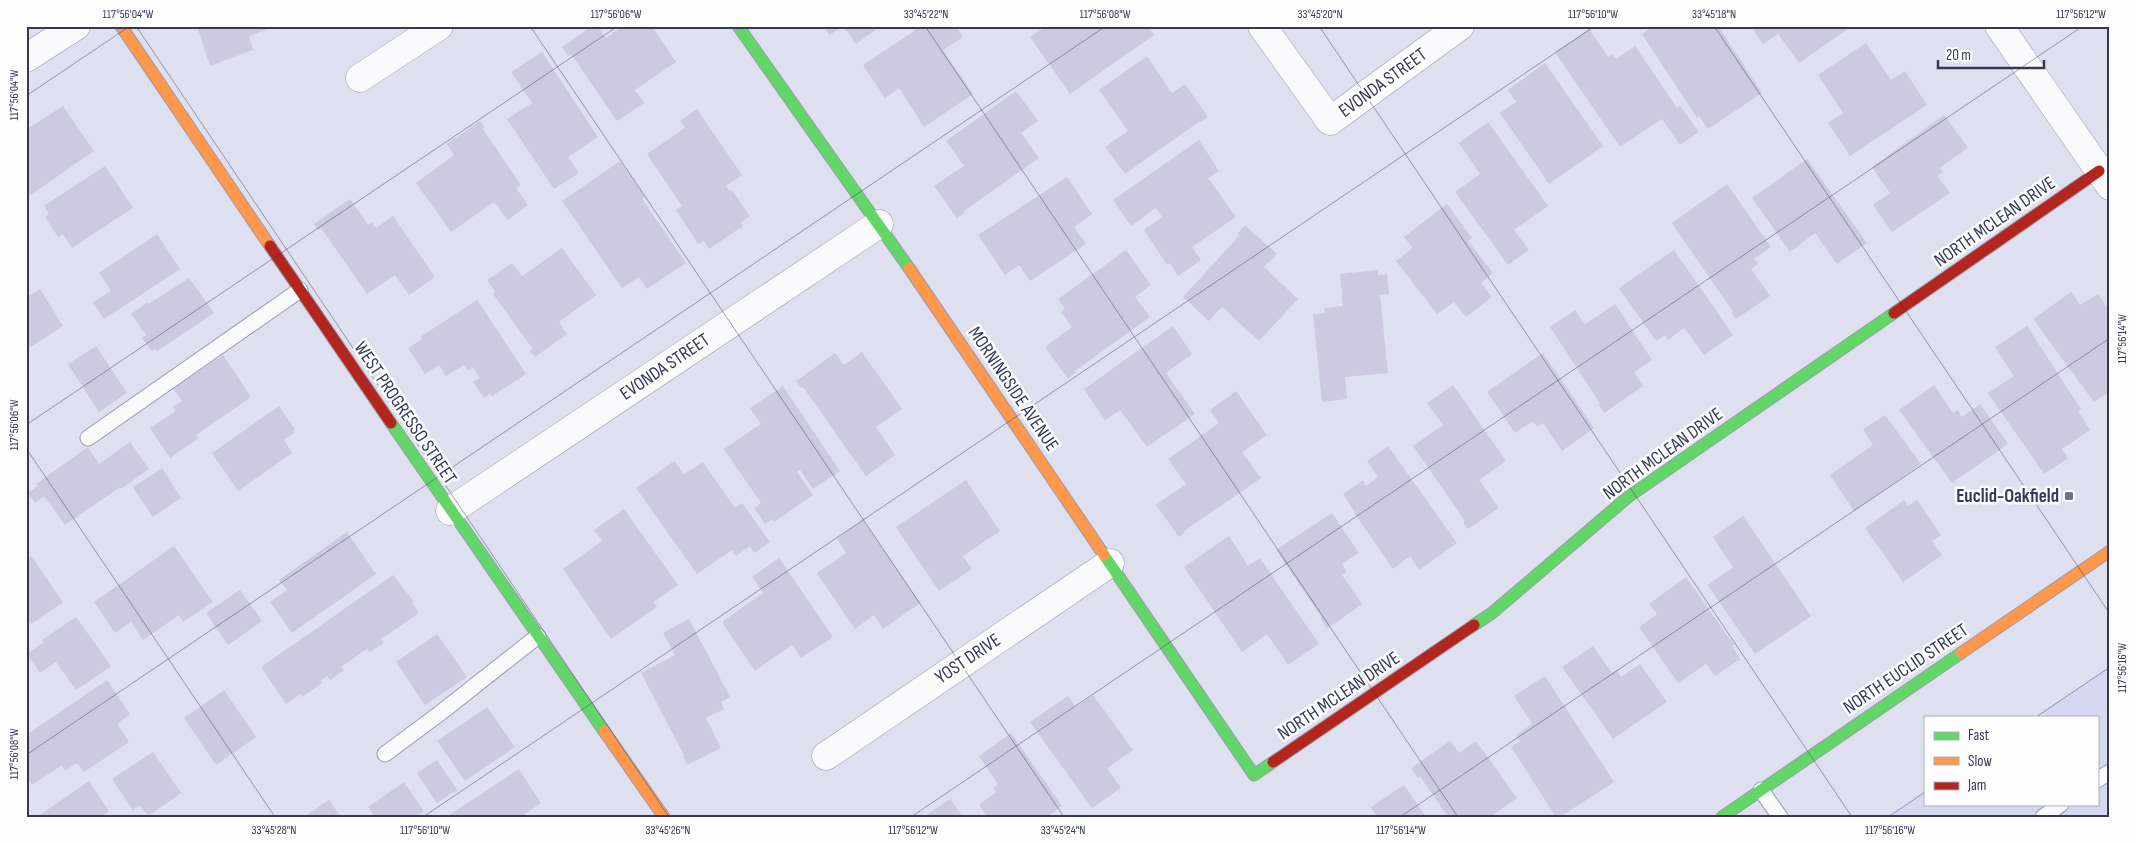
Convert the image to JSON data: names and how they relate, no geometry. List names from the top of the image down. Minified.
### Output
{"streets":{"street":["EVONDA STREET","NORTH MCLEAN DRIVE","MORNINGSIDE AVENUE","WEST PROGRESSO STREET","YOST DRIVE","NORTH EUCLID STREET"]},"crossings":[["EVONDA STREET","MORNINGSIDE AVENUE"],["EVONDA STREET","WEST PROGRESSO STREET"],["NORTH MCLEAN DRIVE","MORNINGSIDE AVENUE"],["MORNINGSIDE AVENUE","YOST DRIVE"]],"places":{"transit":["Euclid-Oakfield"]},"legend":["Fast","Slow","Jam"],"scale_bar":"20 m","coordinates":["117°56'04\"W","117°56'06\"W","33°45'22\"N","117°56'08\"W","33°45'20\"N","117°56'10\"W","33°45'18\"N","117°56'12\"W","117°56'14\"W","117°56'16\"W","33°45'28\"N","33°45'26\"N","33°45'24\"N"]}
